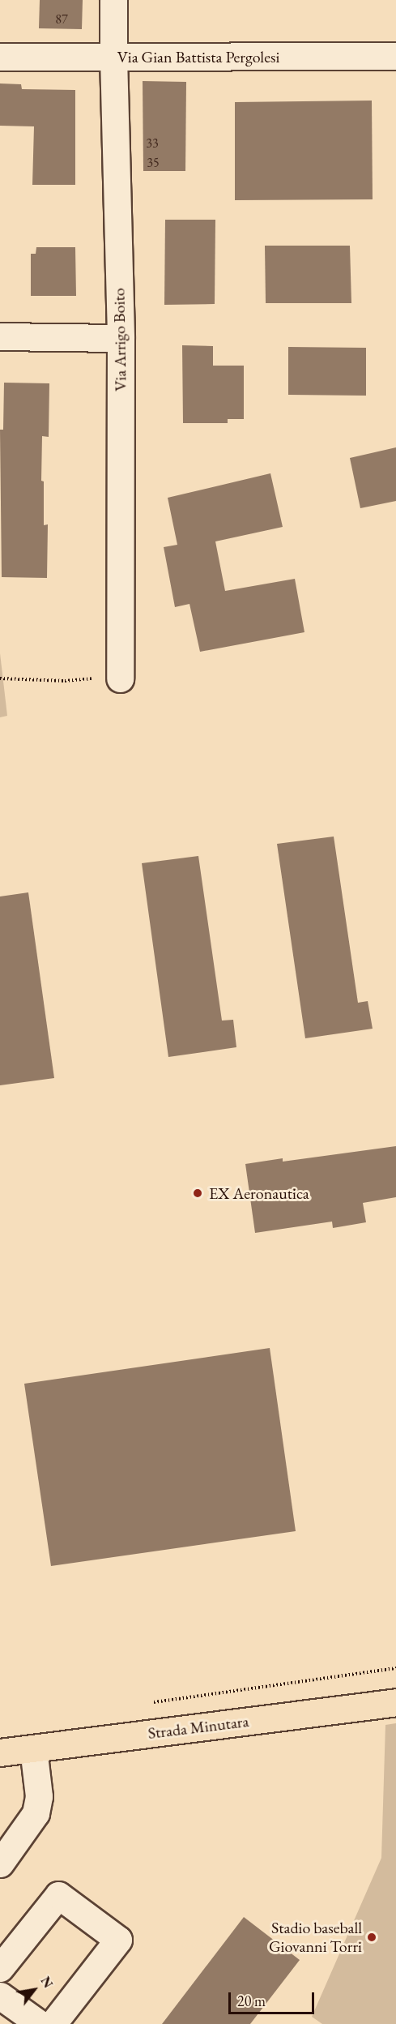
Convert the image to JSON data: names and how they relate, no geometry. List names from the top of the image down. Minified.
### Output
{"streets":{"main road":["Strada Minutara"],"street":["Via Gian Battista Pergolesi","Via Arrigo Boito"]},"crossings":[["Via Gian Battista Pergolesi","Via Arrigo Boito"]],"places":["EX Aeronautica","Stadio baseball Giovanni Torri"],"house_numbers":["87","33","35"],"scale_bar":"20 m","north":"top right"}
